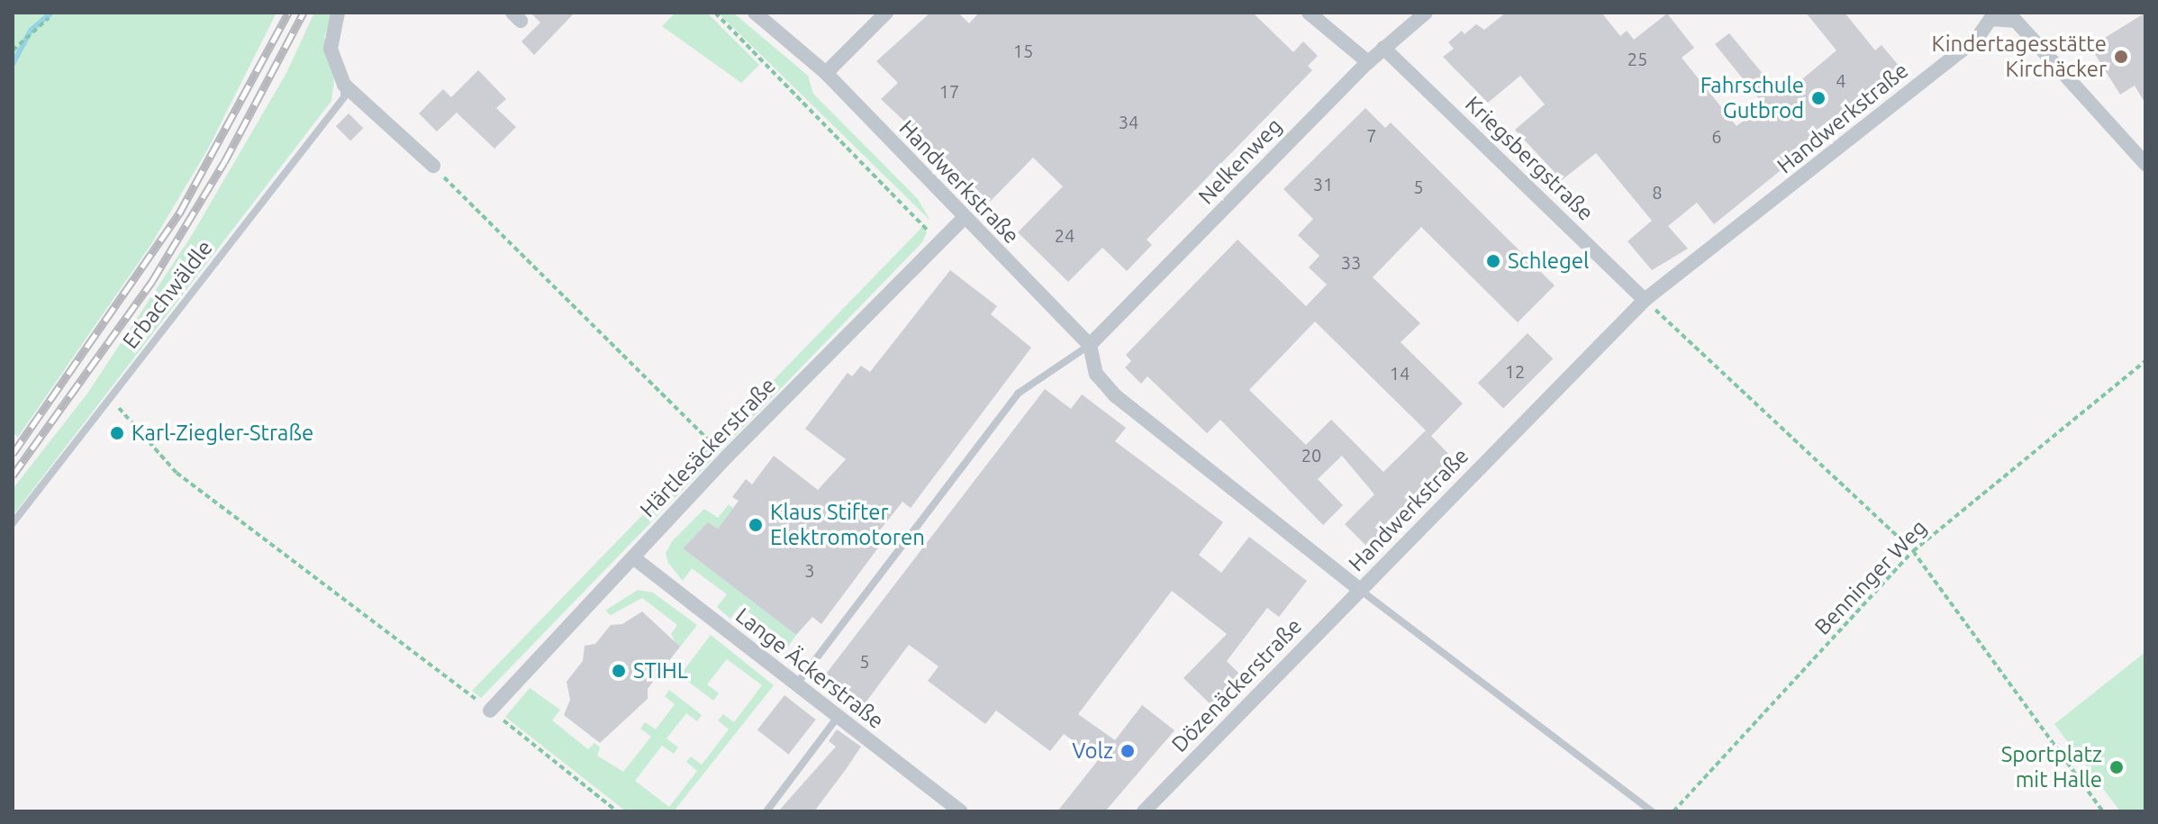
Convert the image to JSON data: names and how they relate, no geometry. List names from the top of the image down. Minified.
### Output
{"streets":{"street":["Handwerkstraße","Kriegsbergstraße","Nelkenweg","Härtlesäckerstraße","Lange Äckerstraße","Dözenäckerstraße"],"lane":["Erbachwäldle"],"path":["Benninger Weg"]},"crossings":[["Handwerkstraße","Kriegsbergstraße"],["Handwerkstraße","Nelkenweg"],["Handwerkstraße","Härtlesäckerstraße"],["Handwerkstraße","Dözenäckerstraße"],["Kriegsbergstraße","Nelkenweg"],["Härtlesäckerstraße","Lange Äckerstraße"]],"places":["Kindertagesstätte Kirchäcker","Fahrschule Gutbrod","Schlegel","Karl-Ziegler-Straße","Klaus Stifter Elektromotoren","STIHL","Volz","Sportplatz mit Halle"],"house_numbers":["15","25","4","17","34","7","6","31","5","8","24","33","12","14","20","3","5"]}
